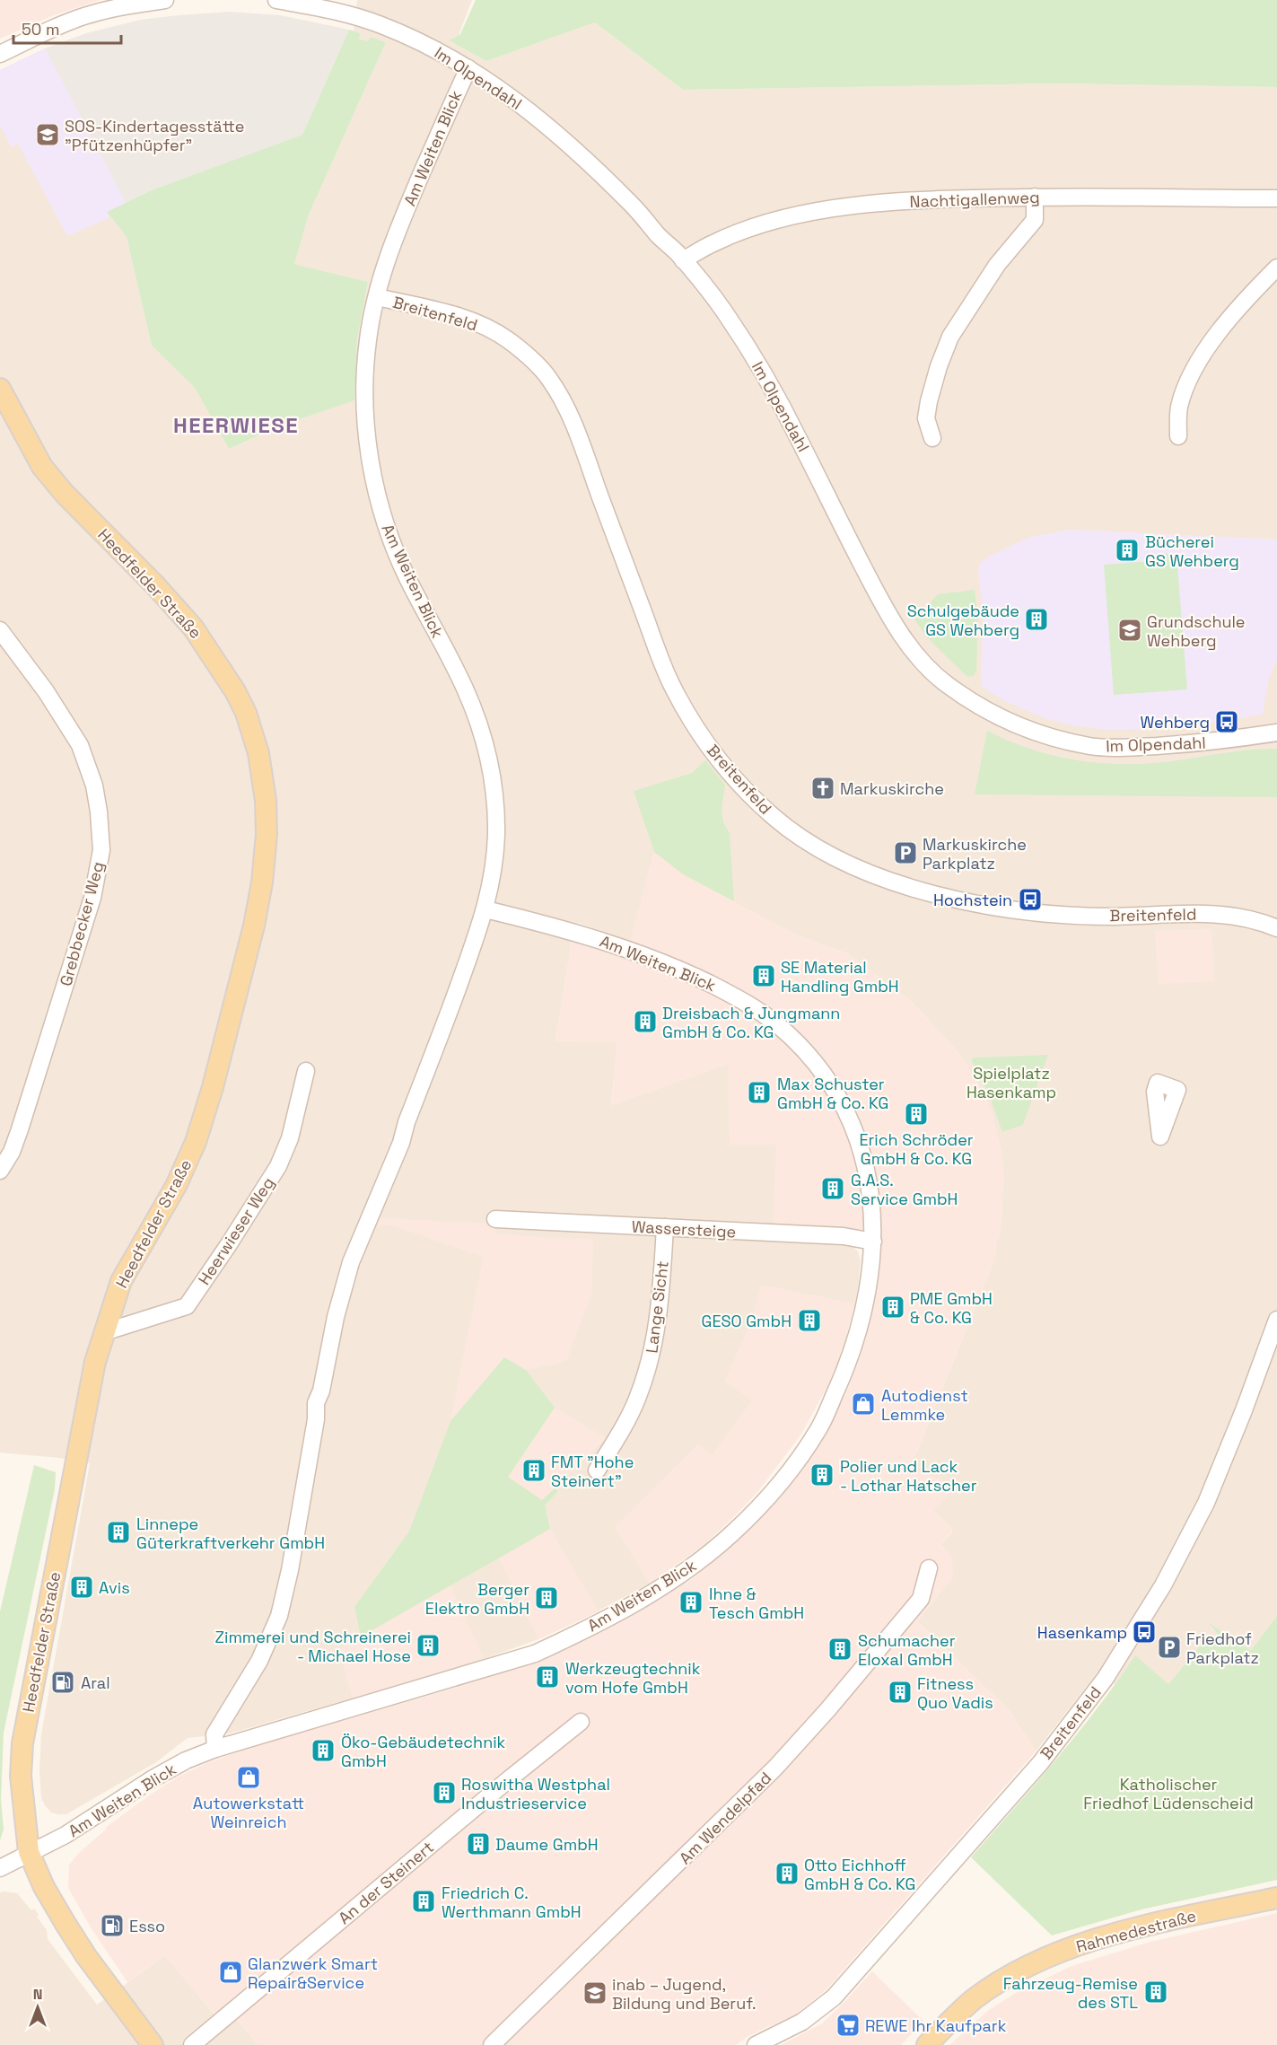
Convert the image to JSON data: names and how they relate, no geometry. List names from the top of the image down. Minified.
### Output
{"streets":{"main road":["Heedfelder Straße","Rahmedestraße"],"street":["Im Olpendahl","Am Weiten Blick","Nachtigallenweg","Breitenfeld","Grebbecker Weg","Wassersteige","Heerwieser Weg","Lange Sicht","Am Wendelpfad","An der Steinert"]},"crossings":[["Im Olpendahl","Am Weiten Blick"],["Im Olpendahl","Nachtigallenweg"],["Am Weiten Blick","Breitenfeld"],["Am Weiten Blick","Heedfelder Straße"],["Am Weiten Blick","Wassersteige"],["Heedfelder Straße","Heerwieser Weg"],["Wassersteige","Lange Sicht"]],"districts":["HEERWIESE"],"parks":["Spielplatz Hasenkamp","Katholischer Friedhof Lüdenscheid"],"places":{"school or university":["SOS-Kindertagesstätte \"Pfützenhüpfer\"","Grundschule Wehberg","inab – Jugend, Bildung und Beruf."],"building":["Bücherei GS Wehberg","Schulgebäude GS Wehberg","SE Material Handling GmbH","Dreisbach & Jungmann GmbH & Co. KG","Max Schuster GmbH & Co. KG","Erich Schröder GmbH & Co. KG","G.A.S. Service GmbH","PME GmbH & Co. KG","GESO GmbH","FMT \"Hohe Steinert\"","Polier und Lack - Lothar Hatscher","Linnepe Güterkraftverkehr GmbH","Avis","Berger Elektro GmbH","Ihne & Tesch GmbH","Zimmerei und Schreinerei - Michael Hose","Schumacher Eloxal GmbH","Werkzeugtechnik vom Hofe GmbH","Fitness Quo Vadis","Öko-Gebäudetechnik GmbH","Roswitha Westphal Industrieservice","Daume GmbH","Otto Eichhoff GmbH & Co. KG","Friedrich C. Werthmann GmbH","Fahrzeug-Remise des STL"],"bus stop":["Wehberg","Hochstein","Hasenkamp"],"church":["Markuskirche"],"parking":["Markuskirche Parkplatz","Friedhof Parkplatz"],"shop":["Autodienst Lemmke","Autowerkstatt Weinreich","Glanzwerk Smart Repair&Service"],"fuel station":["Aral","Esso"],"supermarket":["REWE Ihr Kaufpark"]},"scale_bar":"50 m","north":"top"}
